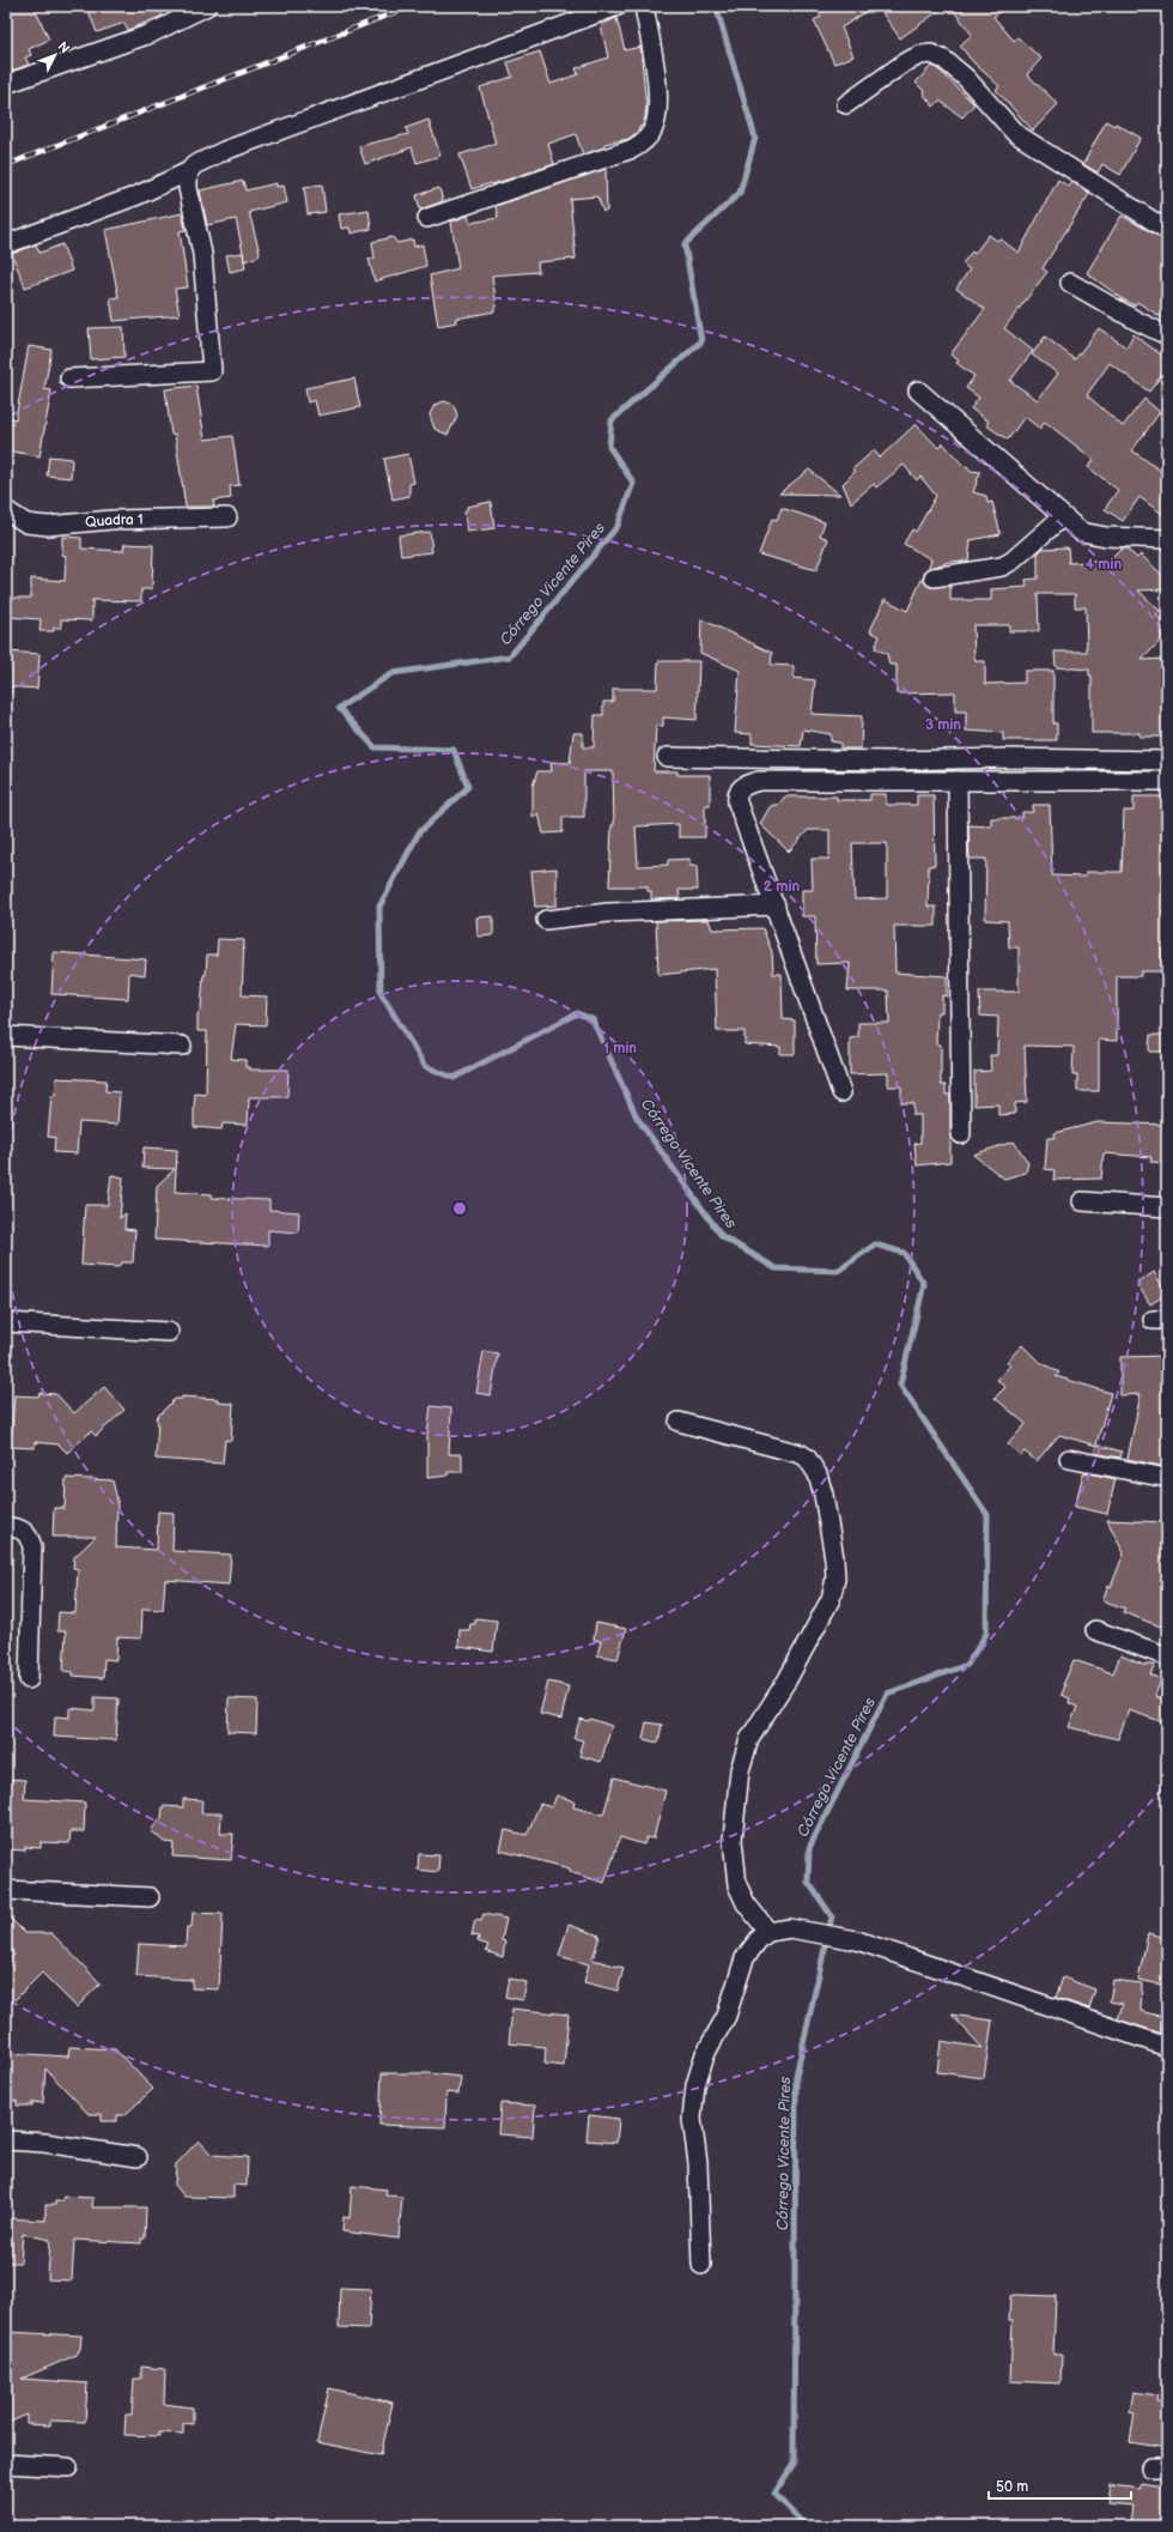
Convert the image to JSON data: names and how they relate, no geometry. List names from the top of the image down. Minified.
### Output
{"streets":{"street":["Quadra 1"]},"water":["Córrego Vicente Pires"],"scale_bar":"50 m","north":"top right","rings":["4 min","3 min","2 min","1 min"]}
